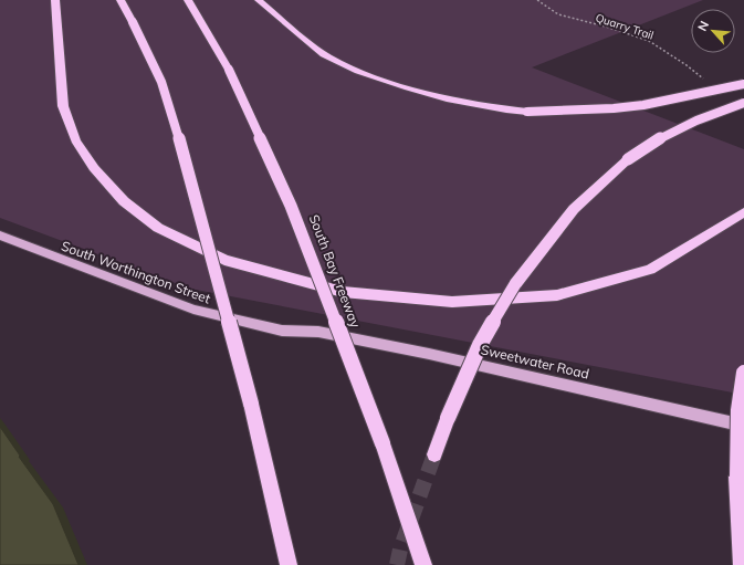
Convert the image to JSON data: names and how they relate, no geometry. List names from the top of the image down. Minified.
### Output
{"streets":{"highway":["South Bay Freeway"],"main road":["South Worthington Street","Sweetwater Road"],"path":["Quarry Trail"]},"crossings":[["South Worthington Street","Sweetwater Road"]],"north":"top left"}
